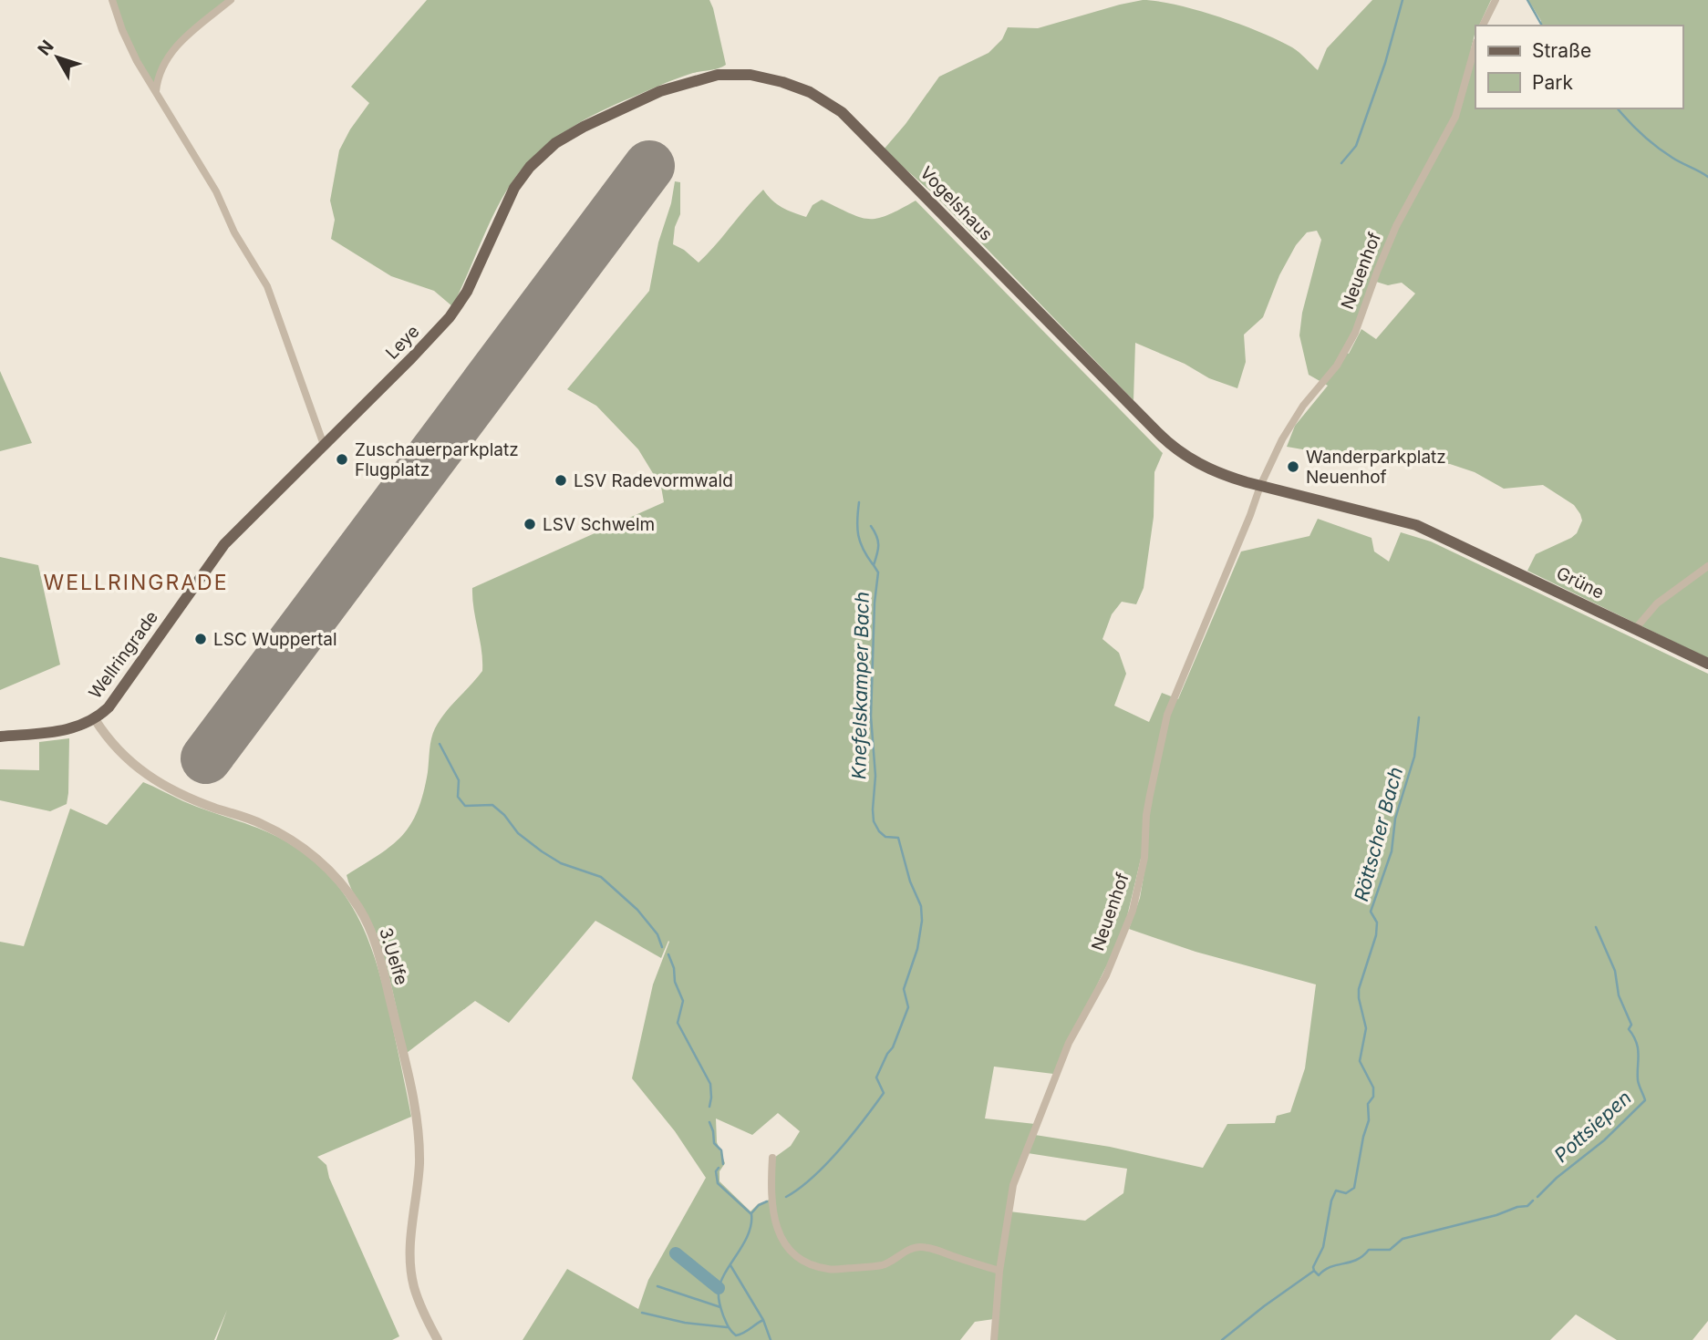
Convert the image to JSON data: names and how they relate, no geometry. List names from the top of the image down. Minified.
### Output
{"streets":{"main road":["Vogelshaus","Leye","Grüne","Wellringrade"],"street":["Neuenhof","3.Uelfe"]},"crossings":[["Vogelshaus","Neuenhof"],["Vogelshaus","Leye"],["Vogelshaus","Grüne"],["Neuenhof","Grüne"],["Leye","Wellringrade"],["Wellringrade","3.Uelfe"]],"districts":["WELLRINGRADE"],"water":["Knefelskamper Bach","Röttscher Bach","Pottsiepen"],"places":["Zuschauerparkplatz Flugplatz","Wanderparkplatz Neuenhof","LSV Radevormwald","LSV Schwelm","LSC Wuppertal"],"legend":["Straße","Park"],"north":"top left"}
